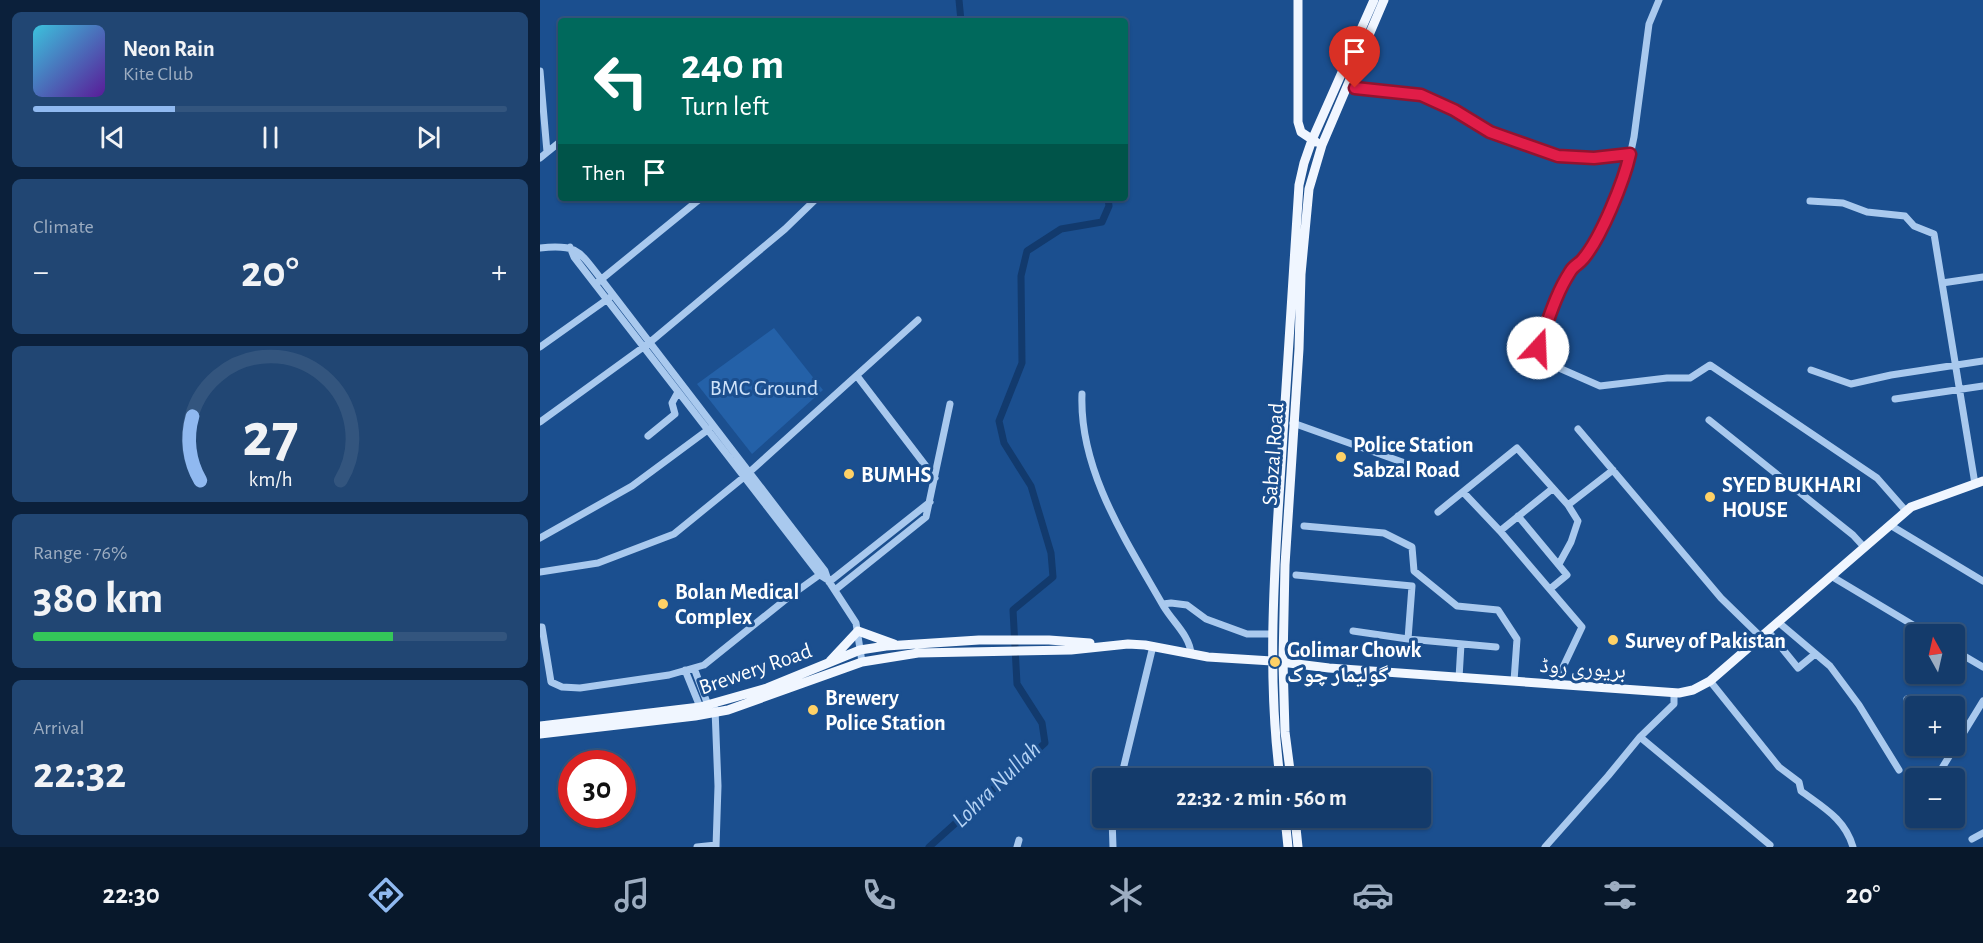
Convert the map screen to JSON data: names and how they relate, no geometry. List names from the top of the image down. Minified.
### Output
{"streets":{"main road":["Sabzal Road","بریوری روڈ","Brewery Road"]},"crossings":[["Sabzal Road","بریوری روڈ"],["بریوری روڈ","Brewery Road"]],"water":["Lohra Nullah"],"parks":["BMC Ground"],"places":["Police Station Sabzal Road","BUMHS","SYED BUKHARI HOUSE","Bolan Medical Complex","Survey of Pakistan","Golimar Chowk گولیمار چوک","Brewery Police Station"],"north":"top","page":{"turn":["240 m","Turn left"],"song":["Neon Rain","Kite Club"],"then":"Then","tile":["Climate",["Range · 76%","380 km"],["Arrival","22:32"]],"heat":["−","20°","+"],"map_buttons":["+","−"],"limit":"30","trip":"22:32 · 2 min · 560 m","tabs":["22:30","20°"],"gauge":["27","km/h"]}}
